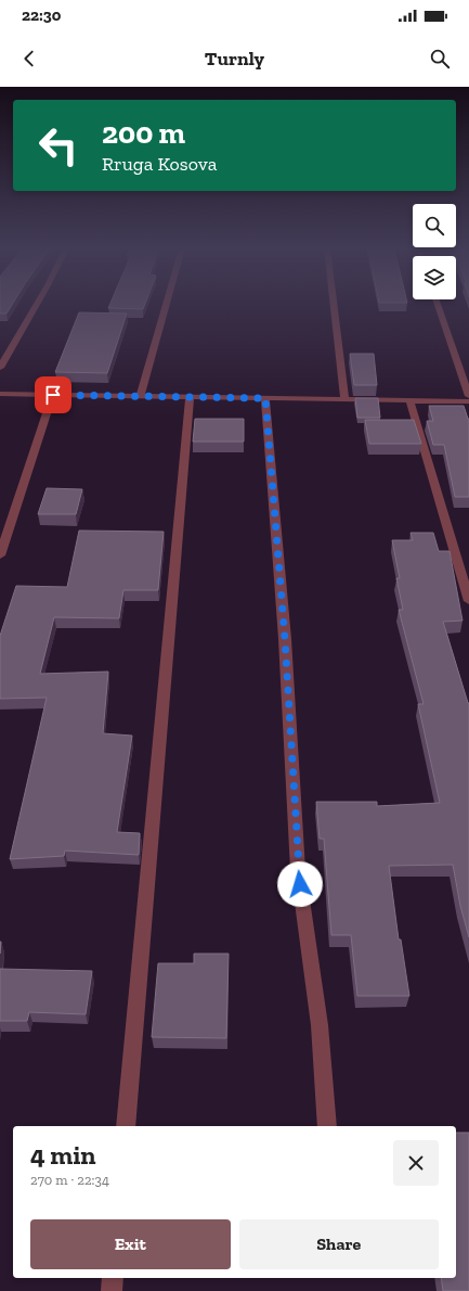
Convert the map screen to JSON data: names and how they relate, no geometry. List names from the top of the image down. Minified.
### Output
{"page":{"status":"22:30","header":"Turnly","turn":["200 m","Rruga Kosova"],"heading":["4 min","270 m · 22:34"],"buttons":["Exit","Share"]}}
